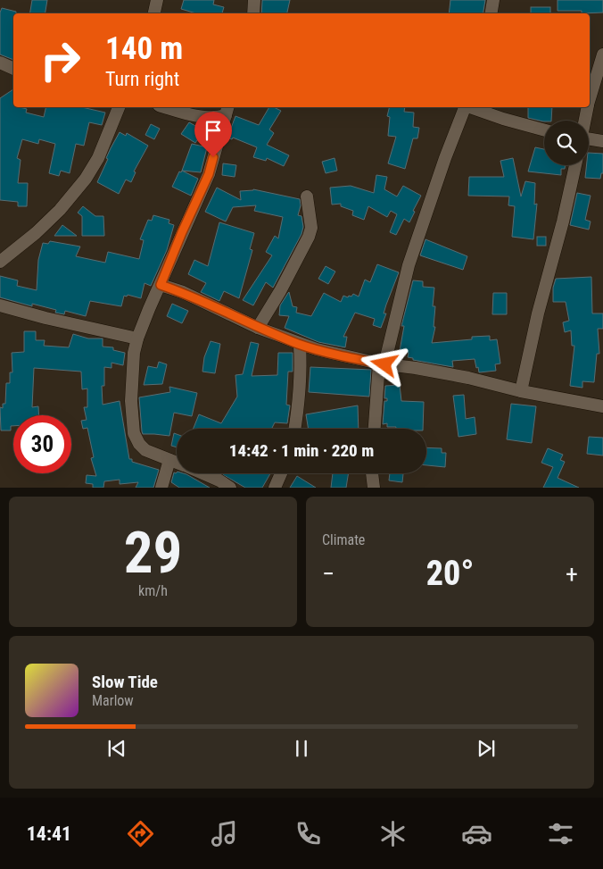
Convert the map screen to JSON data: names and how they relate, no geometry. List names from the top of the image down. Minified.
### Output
{"page":{"turn":["140 m","Turn right"],"limit":"30","trip":"14:42 · 1 min · 220 m","tile":[["29","km/h"],"Climate"],"heat":["−","20°","+"],"song":["Slow Tide","Marlow"],"tabs":"14:41"}}
